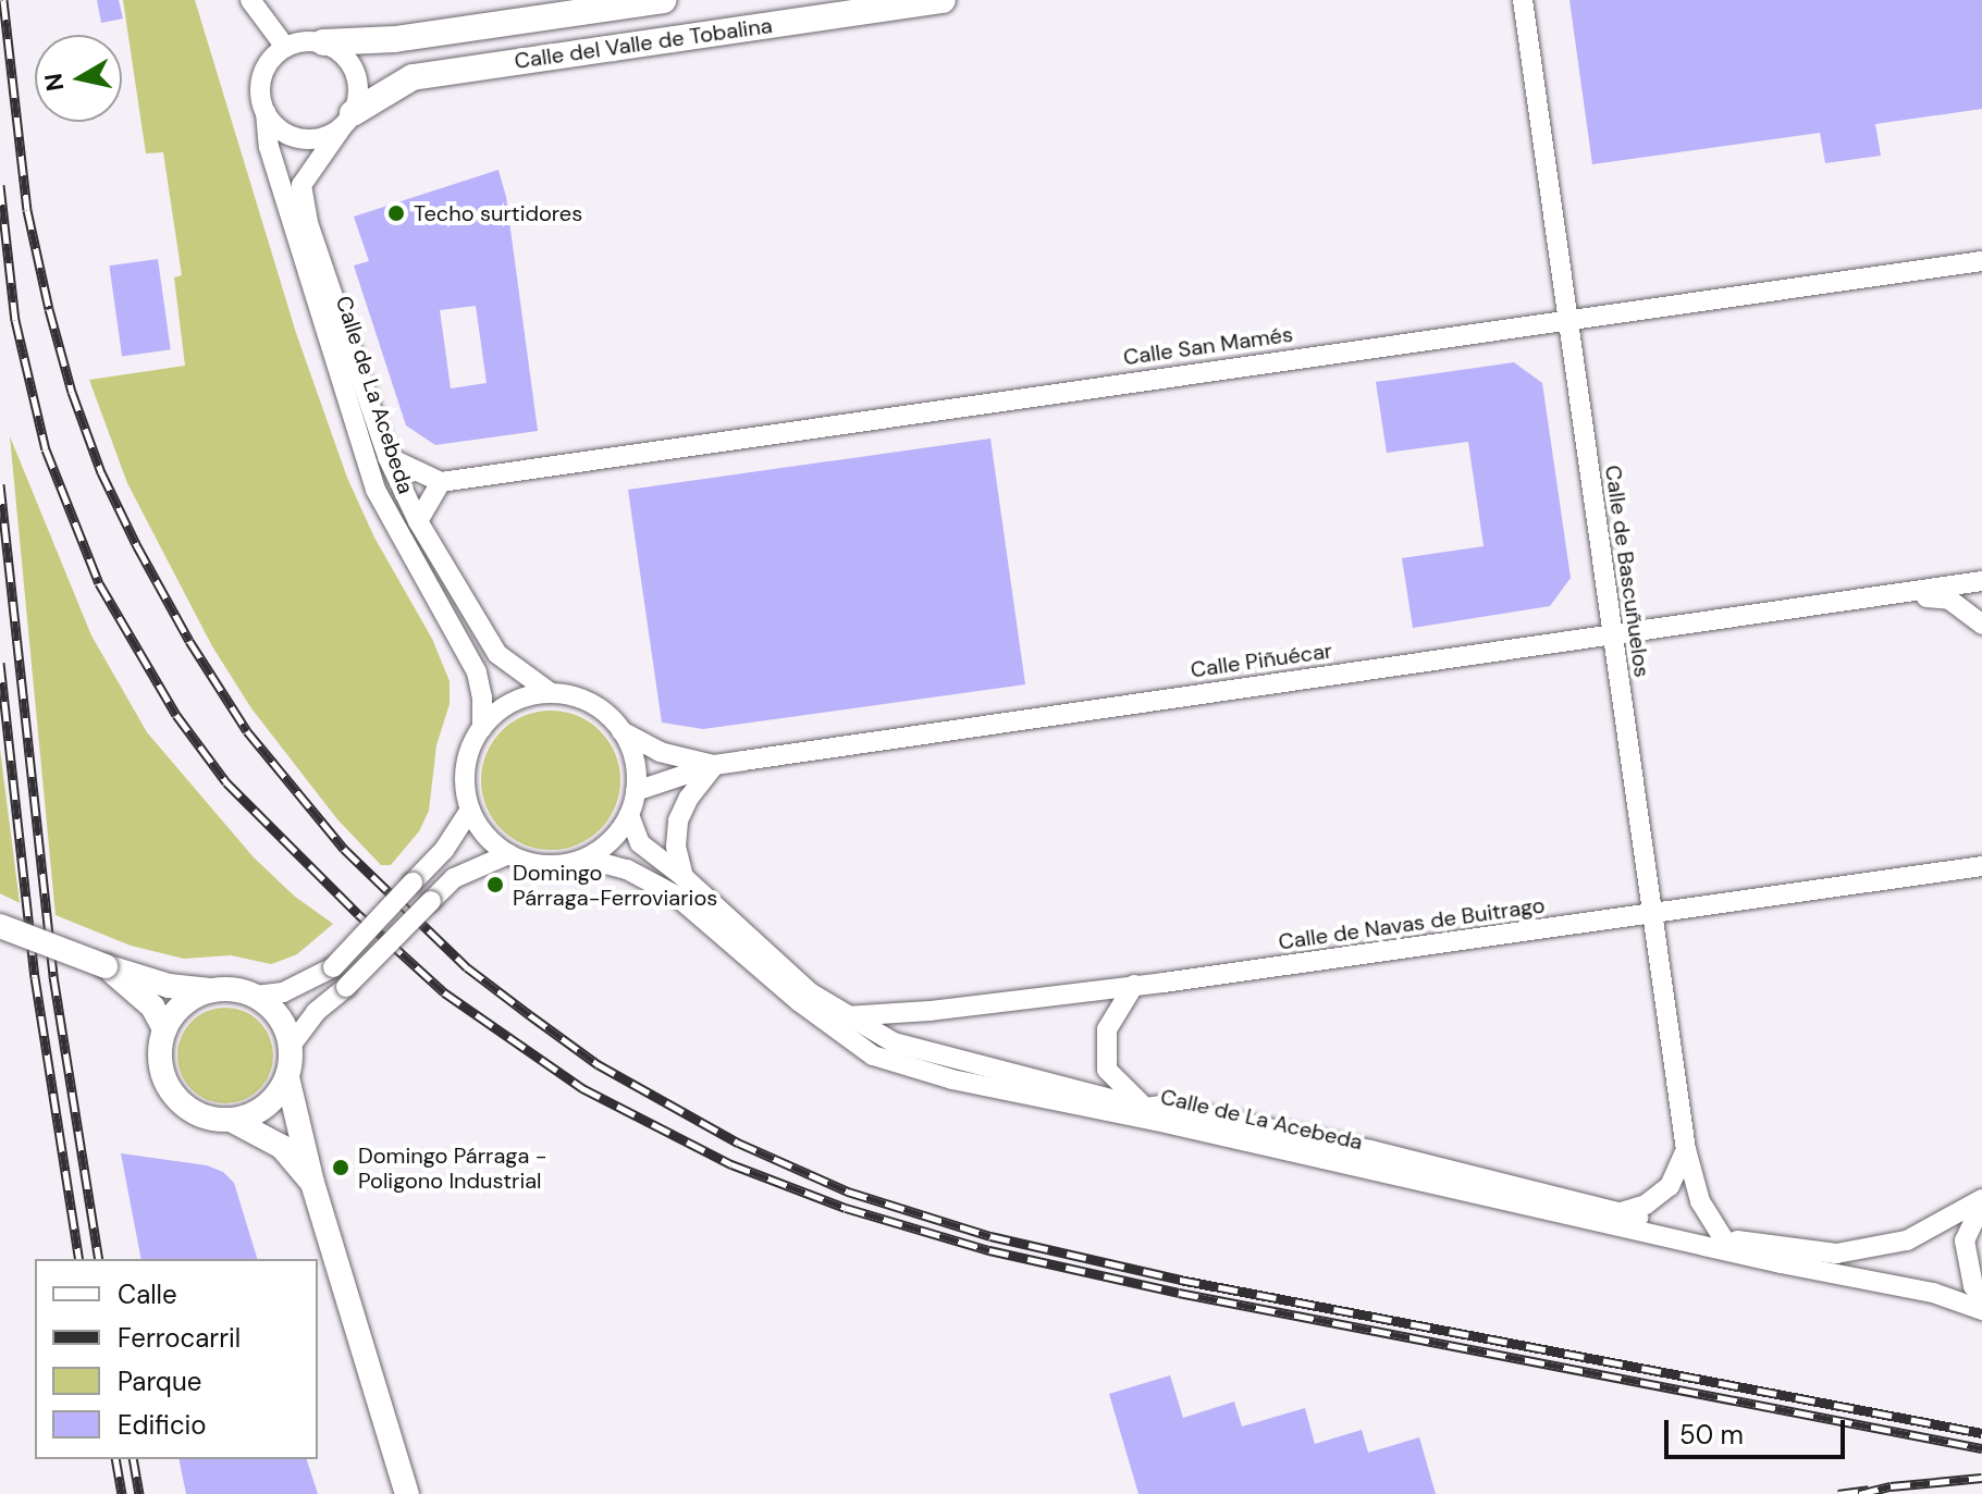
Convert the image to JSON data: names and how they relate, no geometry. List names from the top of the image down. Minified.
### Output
{"streets":{"main road":["Calle del Valle de Tobalina"],"street":["Calle San Mamés","Calle de La Acebeda","Calle de Bascuñuelos","Calle Piñuécar","Calle de Navas de Buitrago"]},"crossings":[["Calle del Valle de Tobalina","Calle de La Acebeda"],["Calle San Mamés","Calle de Bascuñuelos"],["Calle de La Acebeda","Calle de Bascuñuelos"],["Calle de La Acebeda","Calle Piñuécar"],["Calle de La Acebeda","Calle de Navas de Buitrago"],["Calle de Bascuñuelos","Calle Piñuécar"],["Calle de Bascuñuelos","Calle de Navas de Buitrago"]],"places":["Techo surtidores","Domingo Párraga-Ferroviarios","Domingo Párraga - Poligono Industrial"],"legend":["Calle","Ferrocarril","Parque","Edificio"],"scale_bar":"50 m","north":"left"}
